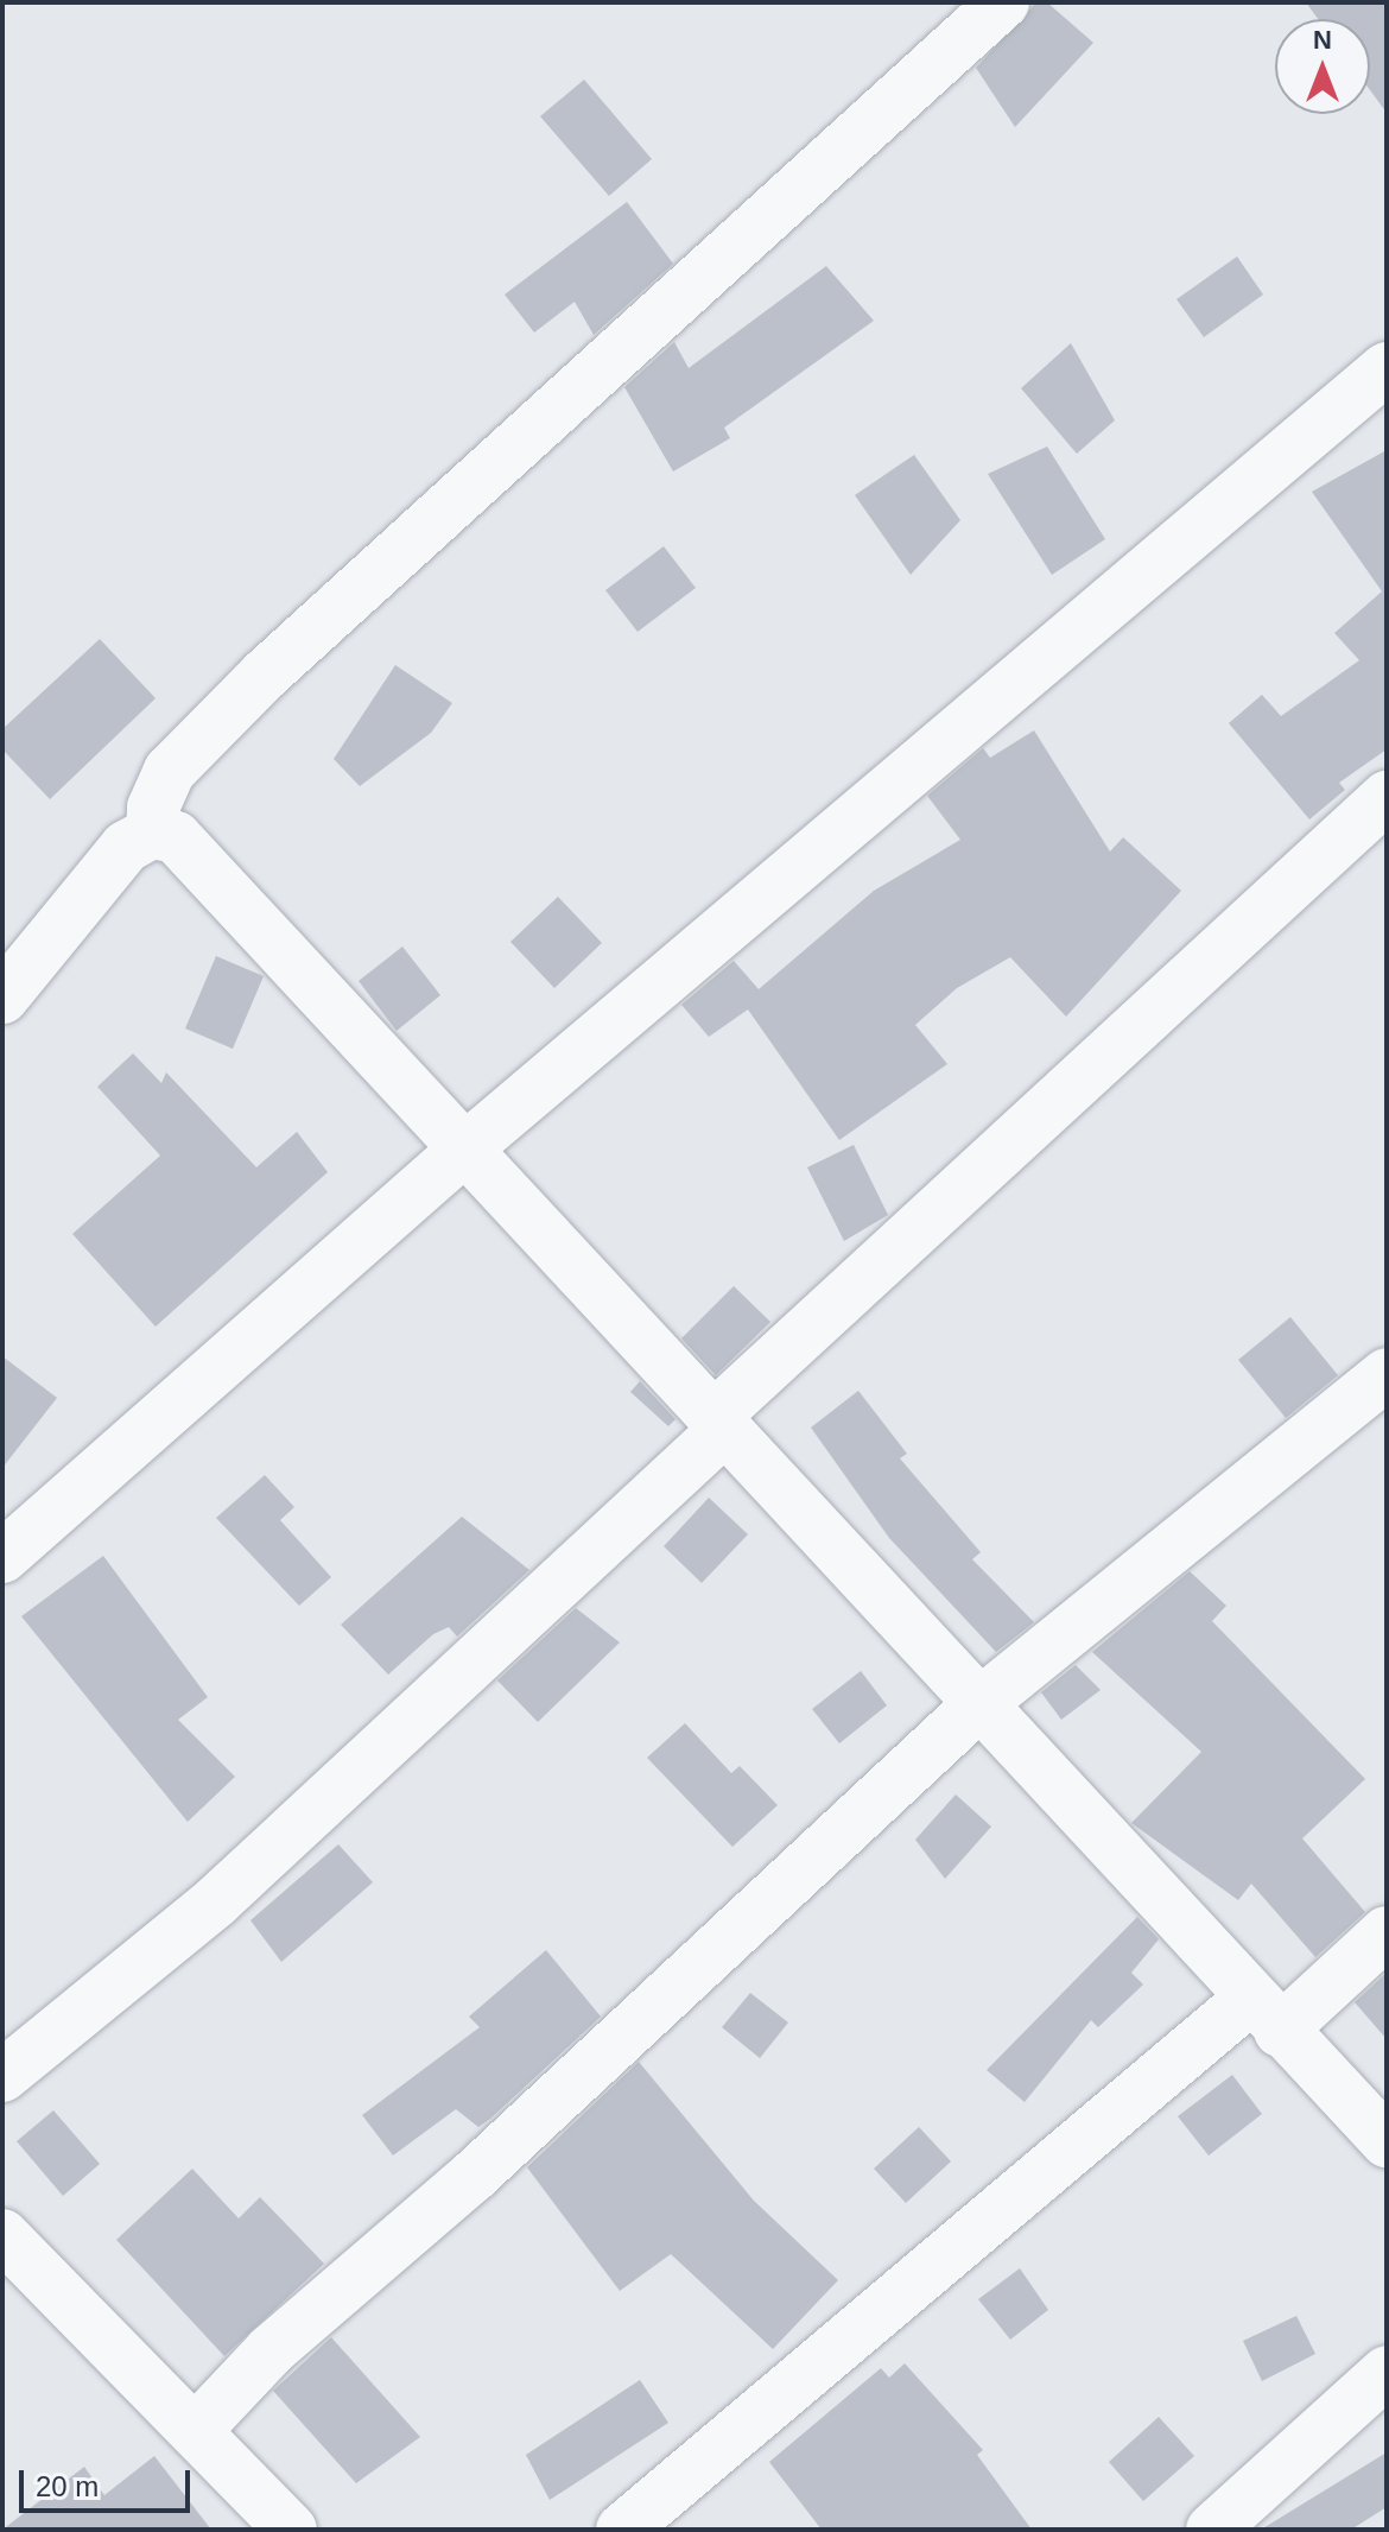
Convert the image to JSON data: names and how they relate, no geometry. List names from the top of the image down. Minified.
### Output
{"scale_bar":"20 m","north":"top"}
